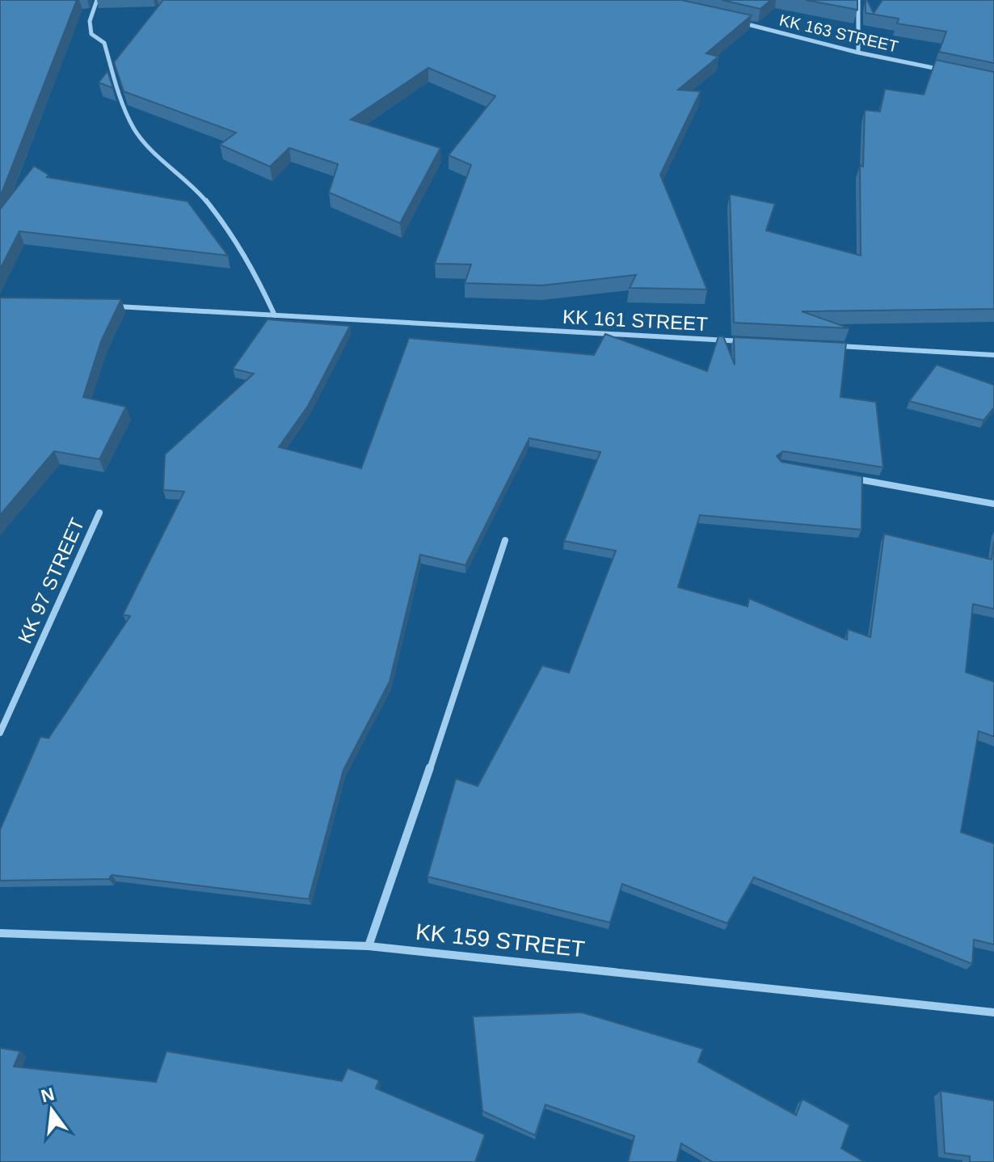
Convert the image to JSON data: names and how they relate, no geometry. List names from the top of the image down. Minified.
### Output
{"streets":{"street":["KK 163 STREET","KK 161 STREET","KK 97 STREET","KK 159 STREET"]},"north":"top"}
